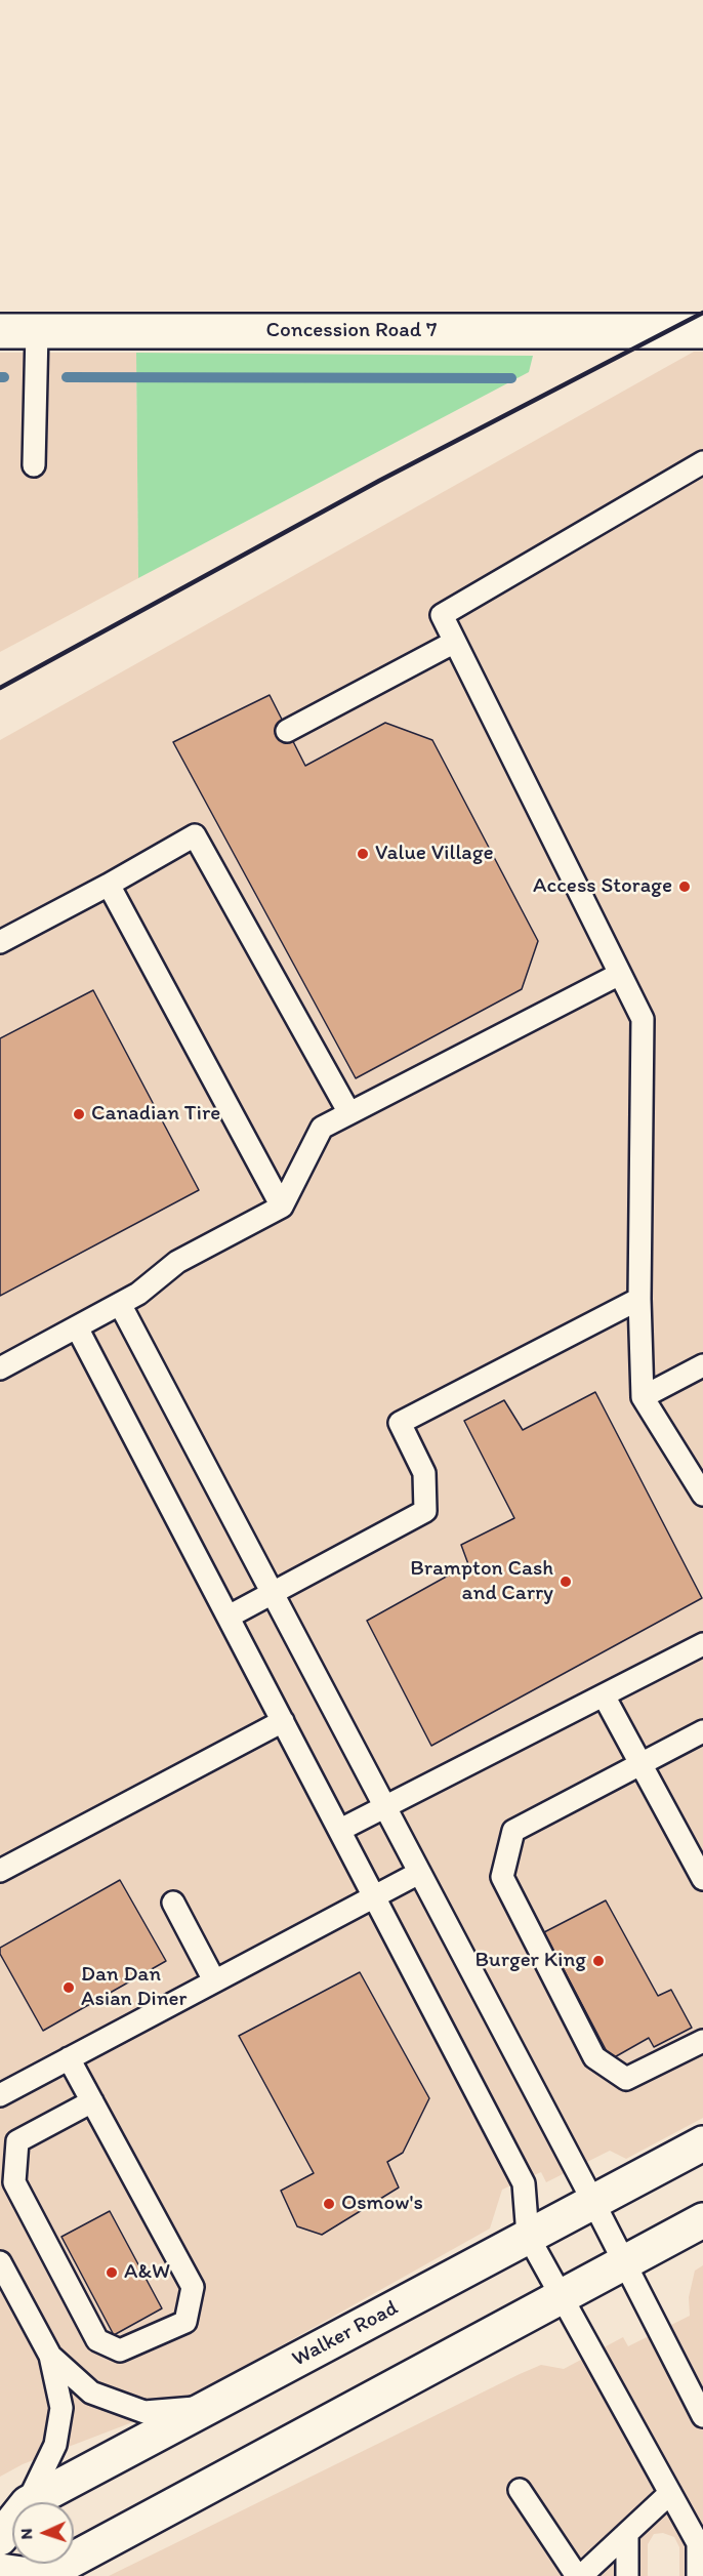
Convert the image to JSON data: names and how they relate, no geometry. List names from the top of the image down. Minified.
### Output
{"streets":{"main road":["Concession Road 7","Walker Road"]},"places":["Value Village","Access Storage","Canadian Tire","Brampton Cash and Carry","Burger King","Dan Dan Asian Diner","Osmow's","A&W"],"north":"left"}
